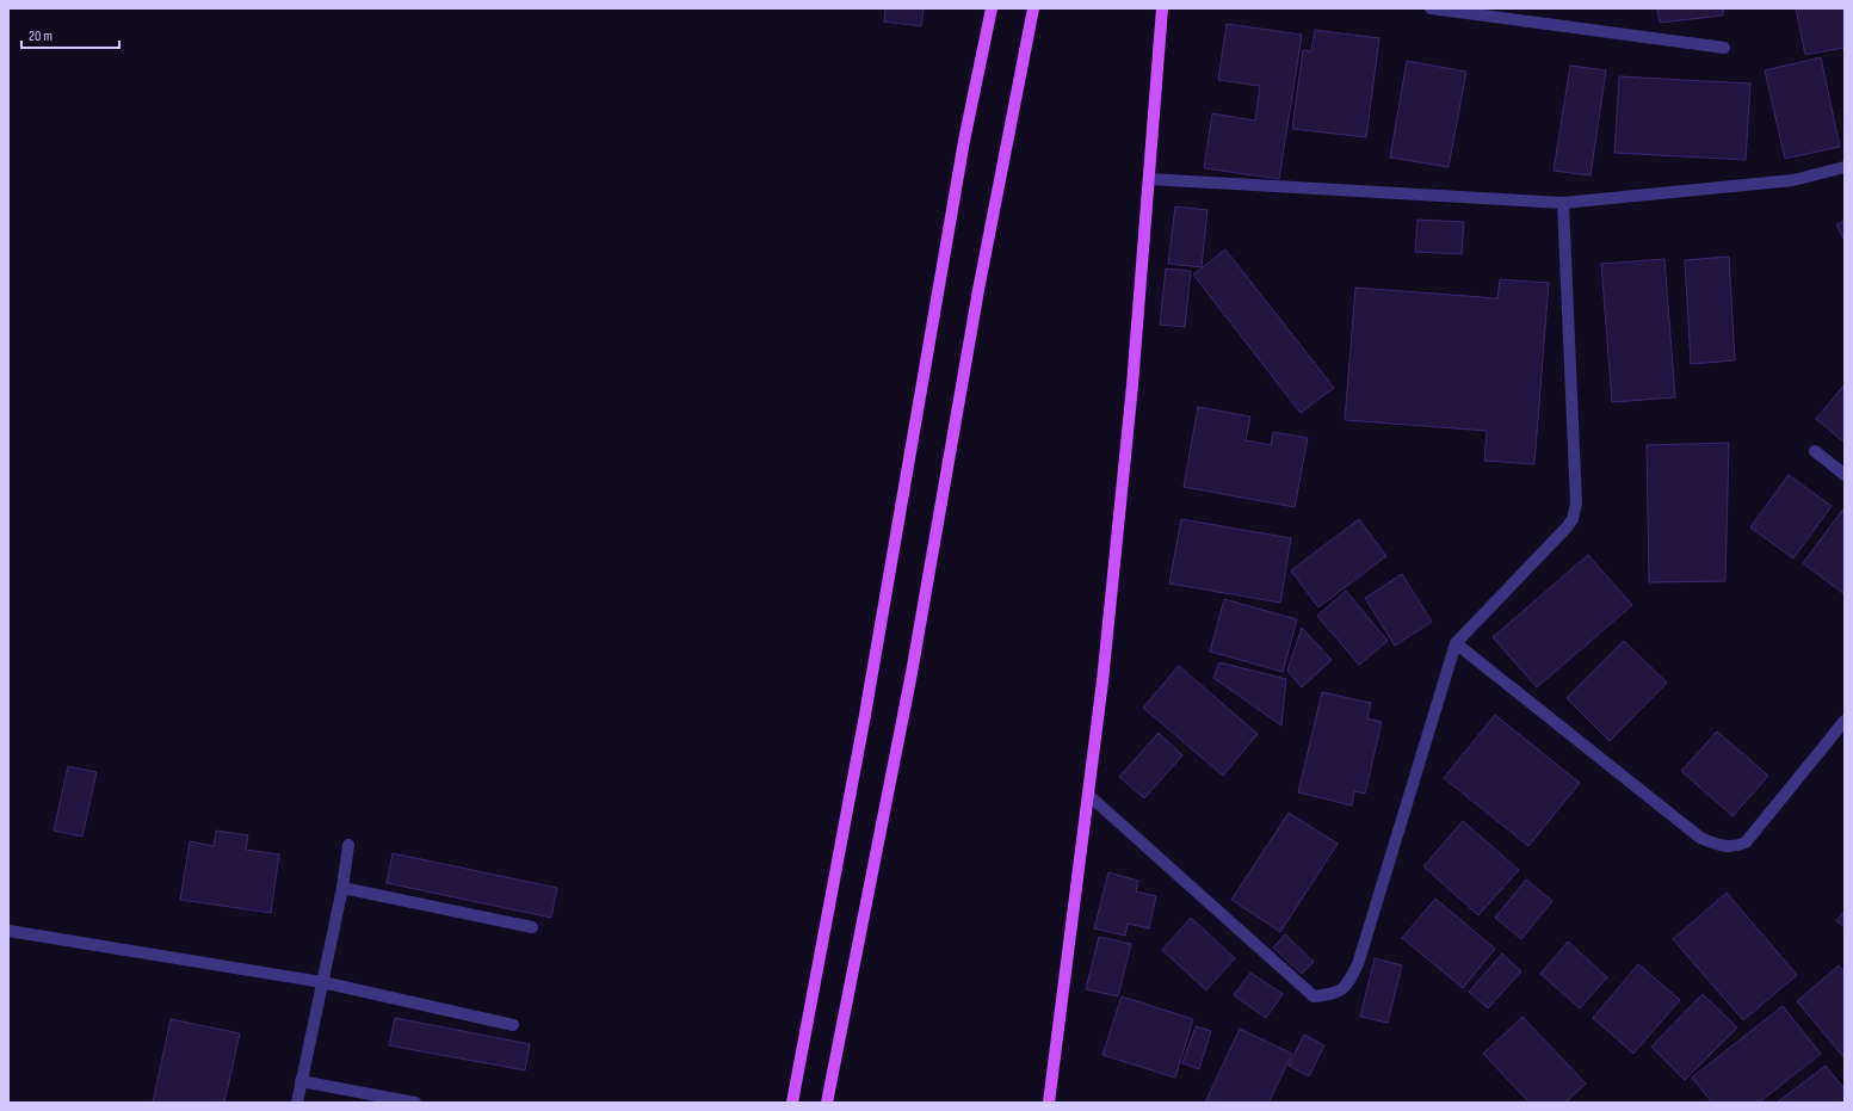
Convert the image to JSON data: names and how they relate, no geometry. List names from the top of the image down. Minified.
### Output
{"scale_bar":"20 m"}
